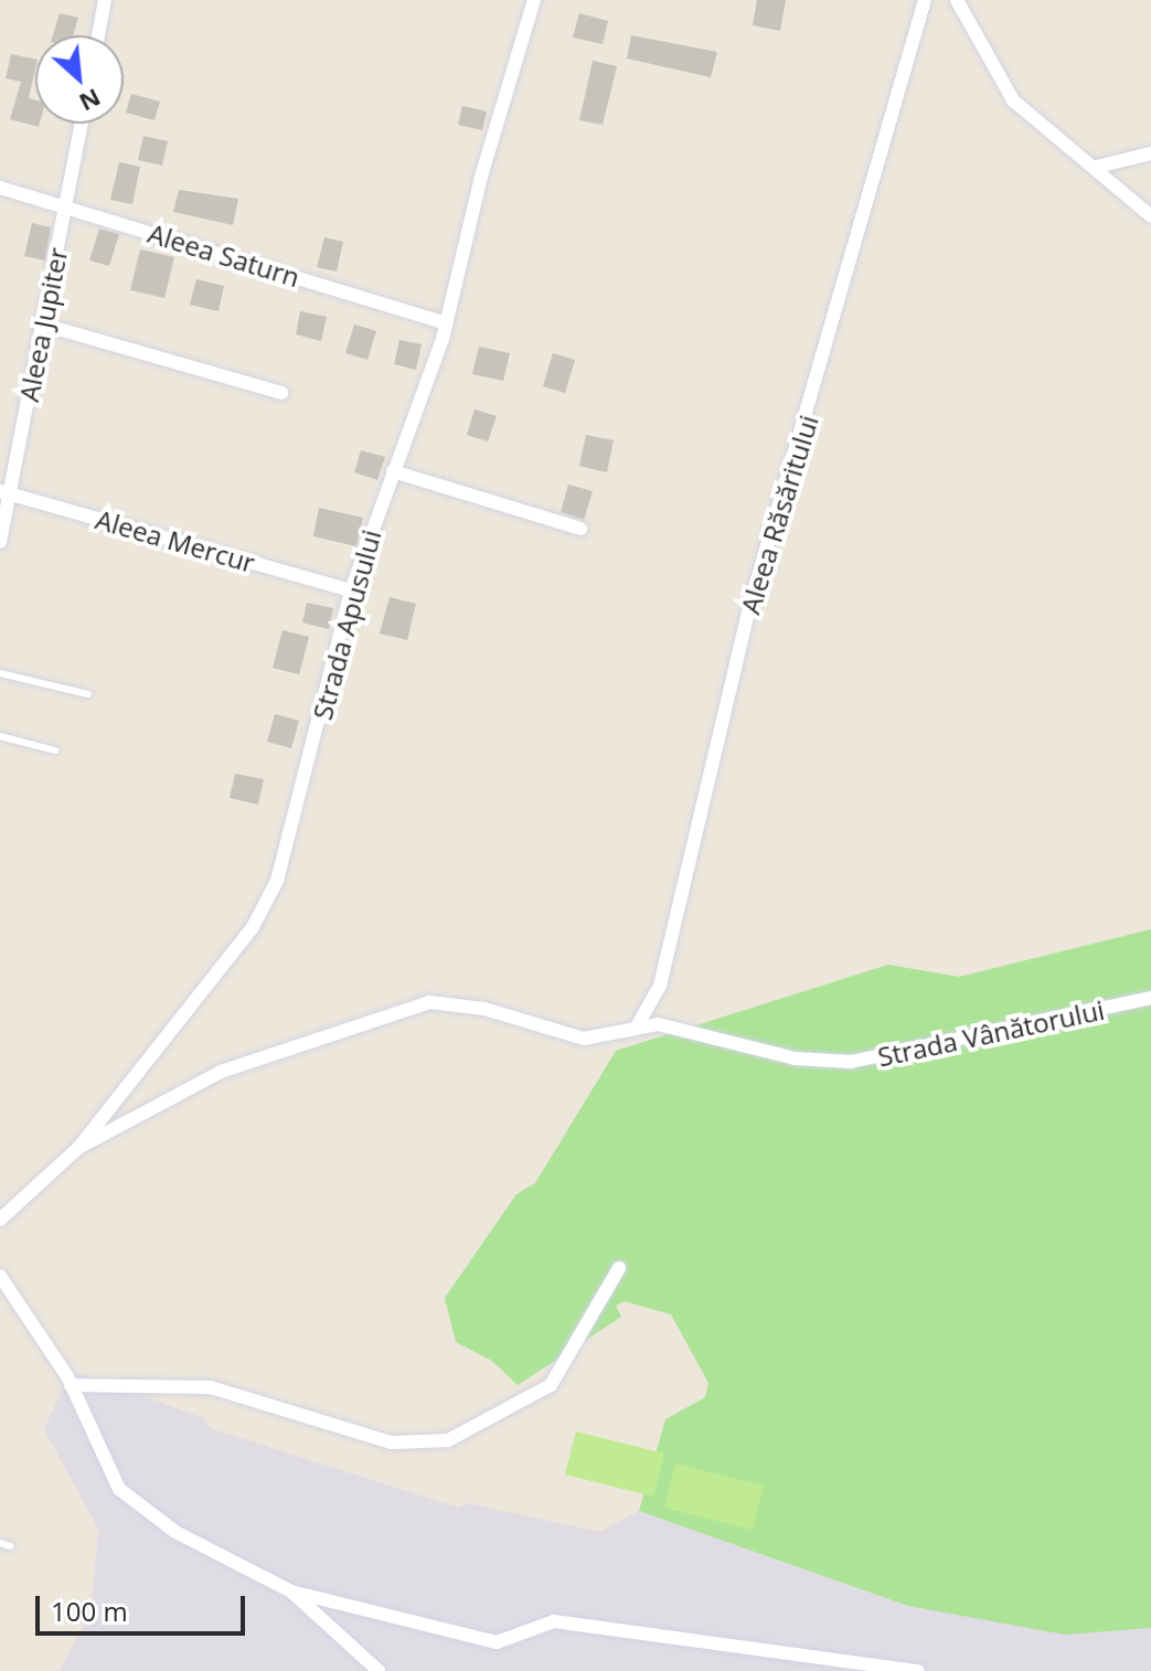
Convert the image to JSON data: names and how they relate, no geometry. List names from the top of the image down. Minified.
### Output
{"streets":{"street":["Aleea Saturn","Aleea Jupiter","Aleea Răsăritului","Aleea Mercur","Strada Apusului","Strada Vânătorului"]},"crossings":[["Aleea Saturn","Aleea Jupiter"],["Aleea Saturn","Strada Apusului"],["Aleea Jupiter","Aleea Mercur"],["Aleea Răsăritului","Strada Vânătorului"],["Aleea Mercur","Strada Apusului"],["Strada Apusului","Strada Vânătorului"]],"scale_bar":"100 m","north":"bottom right"}
